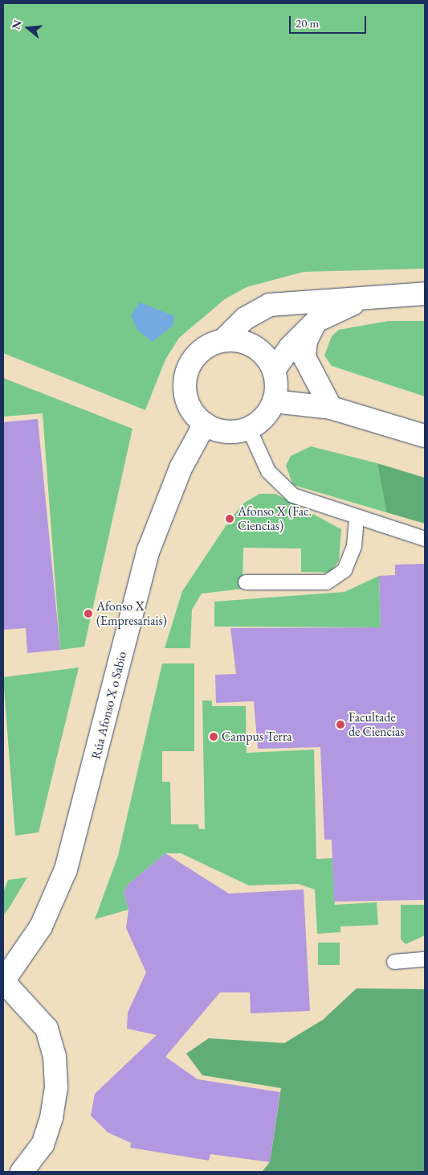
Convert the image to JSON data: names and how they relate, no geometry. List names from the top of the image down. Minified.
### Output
{"streets":{"street":["Rúa Afonso X o Sabio"]},"places":["Afonso X (Fac. Ciencias)","Afonso X (Empresariais)","Facultade de Ciencias","Campus Terra"],"scale_bar":"20 m","north":"left"}
